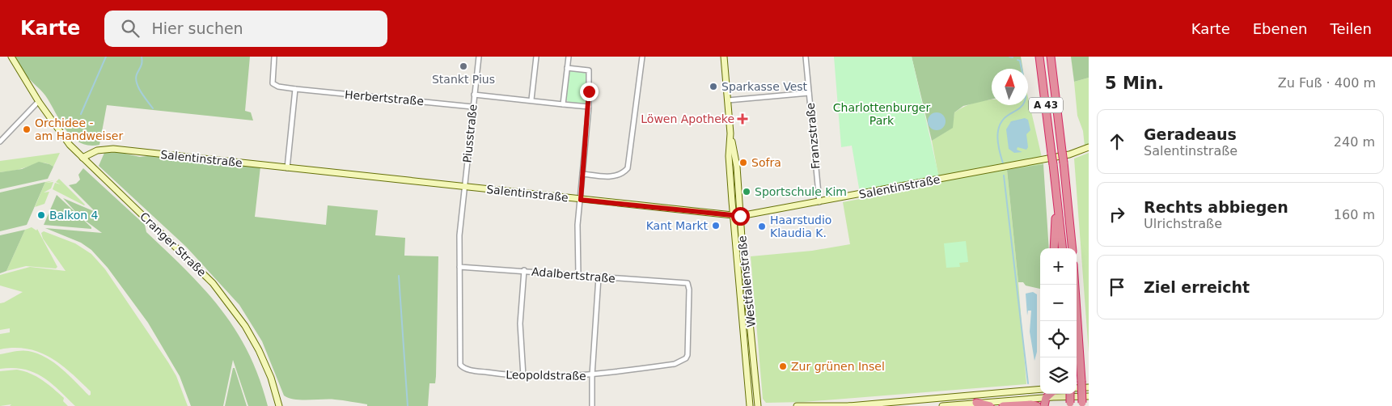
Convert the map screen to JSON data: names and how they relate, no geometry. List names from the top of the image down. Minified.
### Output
{"streets":{"highway":["A 43"],"main road":["Salentinstraße","Cranger Straße","Westfalenstraße"],"street":["Herbertstraße","Piusstraße","Franzstraße","Adalbertstraße","Leopoldstraße"]},"crossings":[["Herbertstraße","Piusstraße"],["Piusstraße","Salentinstraße"],["Piusstraße","Leopoldstraße"],["Franzstraße","Salentinstraße"],["Franzstraße","Westfalenstraße"],["Salentinstraße","Cranger Straße"],["Salentinstraße","Westfalenstraße"],["Salentinstraße","Leopoldstraße"],["Adalbertstraße","Leopoldstraße"]],"parks":["Charlottenburger Park"],"places":{"other":["Stankt Pius","Sparkasse Vest","Orchidee - am Handweiser","Sofra","Sportschule Kim","Balkon 4","Kant Markt","Haarstudio Klaudia K.","Zur grünen Insel"],"health":["Löwen Apotheke"]},"north":"top","page":{"header":"Karte","search":"Hier suchen","nav":["Karte","Ebenen","Teilen"],"heading":["5 Min.","Zu Fuß · 400 m"],"list":[["Geradeaus","Salentinstraße","240 m"],["Rechts abbiegen","Ulrichstraße","160 m"],"Ziel erreicht"],"map_buttons":["+","−"]}}
